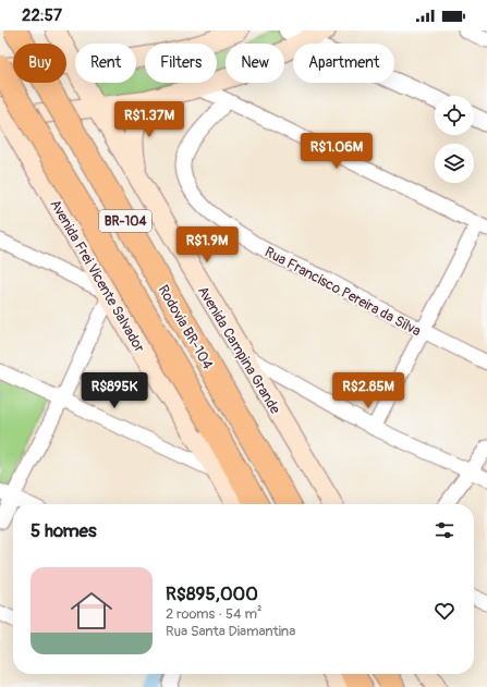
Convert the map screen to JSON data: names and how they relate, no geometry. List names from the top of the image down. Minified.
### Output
{"streets":{"highway":["BR-104","Rodovia BR-104"],"main road":["Avenida Frei Vicente Salvador","Avenida Campina Grande"],"street":["Rua Francisco Pereira da Silva"]},"page":{"status":"22:57","chip":["Buy","Rent","Filters","New","Apartment"],"price":["R$1.37M","R$1.06M","R$1.9M","R$895K","R$2.85M"],"heading":"5 homes","list":[{"name":"R$895,000","note":"2 rooms · 54 m² · Rua Santa Diamantina"}]}}
